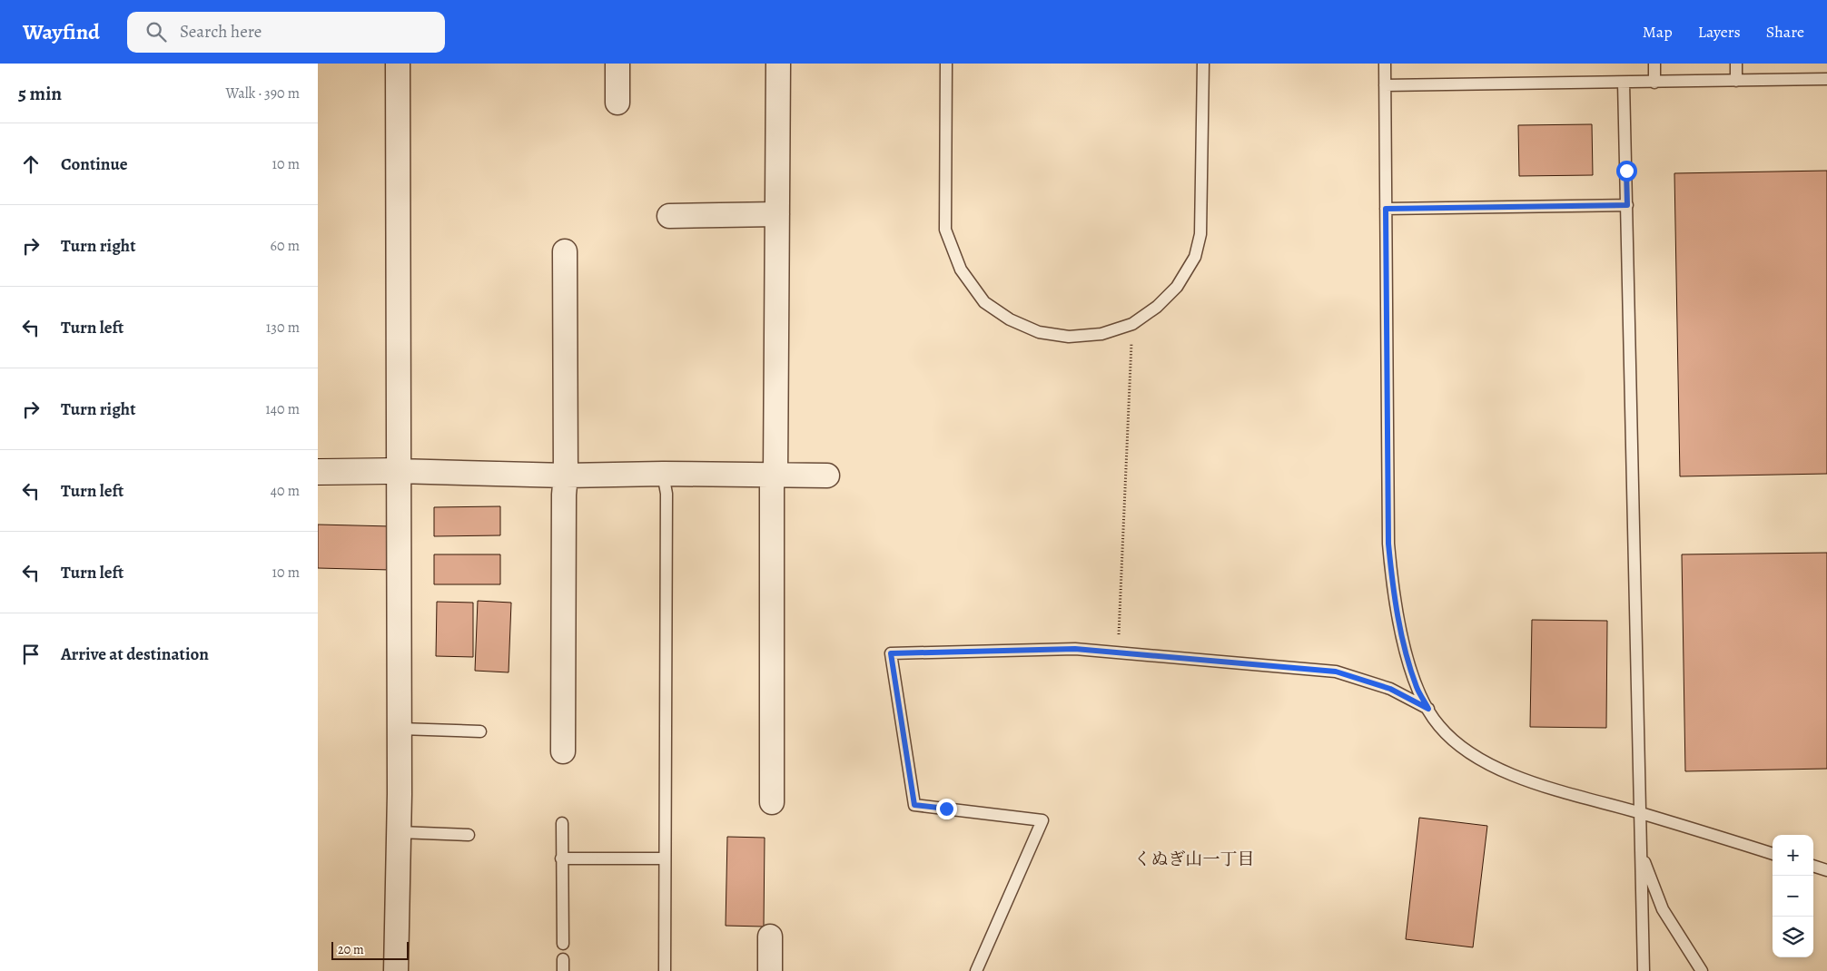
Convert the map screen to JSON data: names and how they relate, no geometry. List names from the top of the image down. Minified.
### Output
{"districts":["くぬぎ山一丁目"],"scale_bar":"20 m","page":{"header":"Wayfind","search":"Search here","nav":["Map","Layers","Share"],"heading":["5 min","Walk · 390 m"],"list":[["Continue","10 m"],["Turn right","60 m"],["Turn left","130 m"],["Turn right","140 m"],["Turn left","40 m"],["Turn left","10 m"],"Arrive at destination"],"map_buttons":["+","−"],"scale":"20 m"}}
